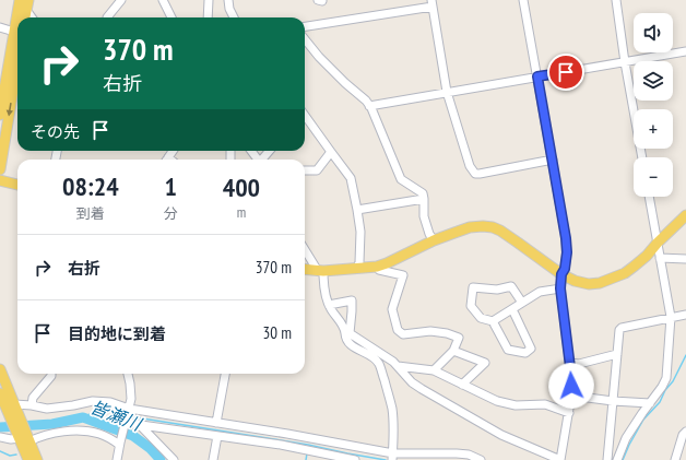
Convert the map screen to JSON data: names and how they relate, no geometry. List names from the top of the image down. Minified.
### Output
{"water":["皆瀬川"],"page":{"map_buttons":["+","−"],"turn":["370 m","右折"],"then":"その先","eta":["08:24","到着","1","分","400","m"],"list":[{"name":"右折","value":"370 m"},{"name":"目的地に到着","value":"30 m"}]}}
